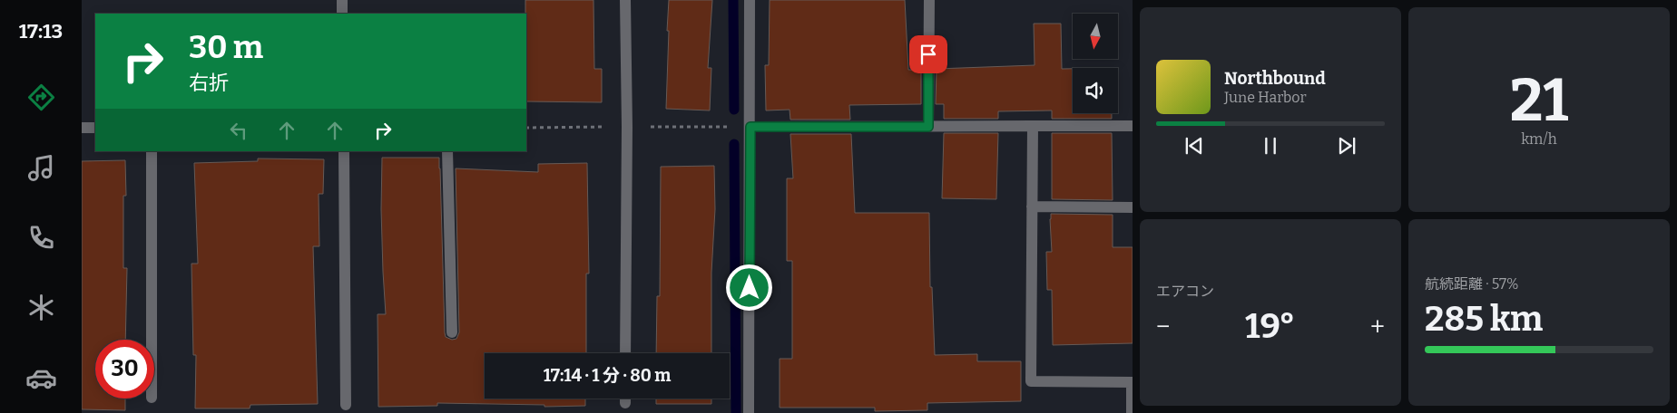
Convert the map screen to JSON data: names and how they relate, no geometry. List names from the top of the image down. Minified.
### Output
{"north":"bottom","page":{"tabs":"17:13","tile":[["21","km/h"],"エアコン",["航続距離 · 57%","285 km"]],"turn":["30 m","右折"],"song":["Northbound","June Harbor"],"heat":["−","19°","+"],"limit":"30","trip":"17:14 · 1 分 · 80 m"}}
